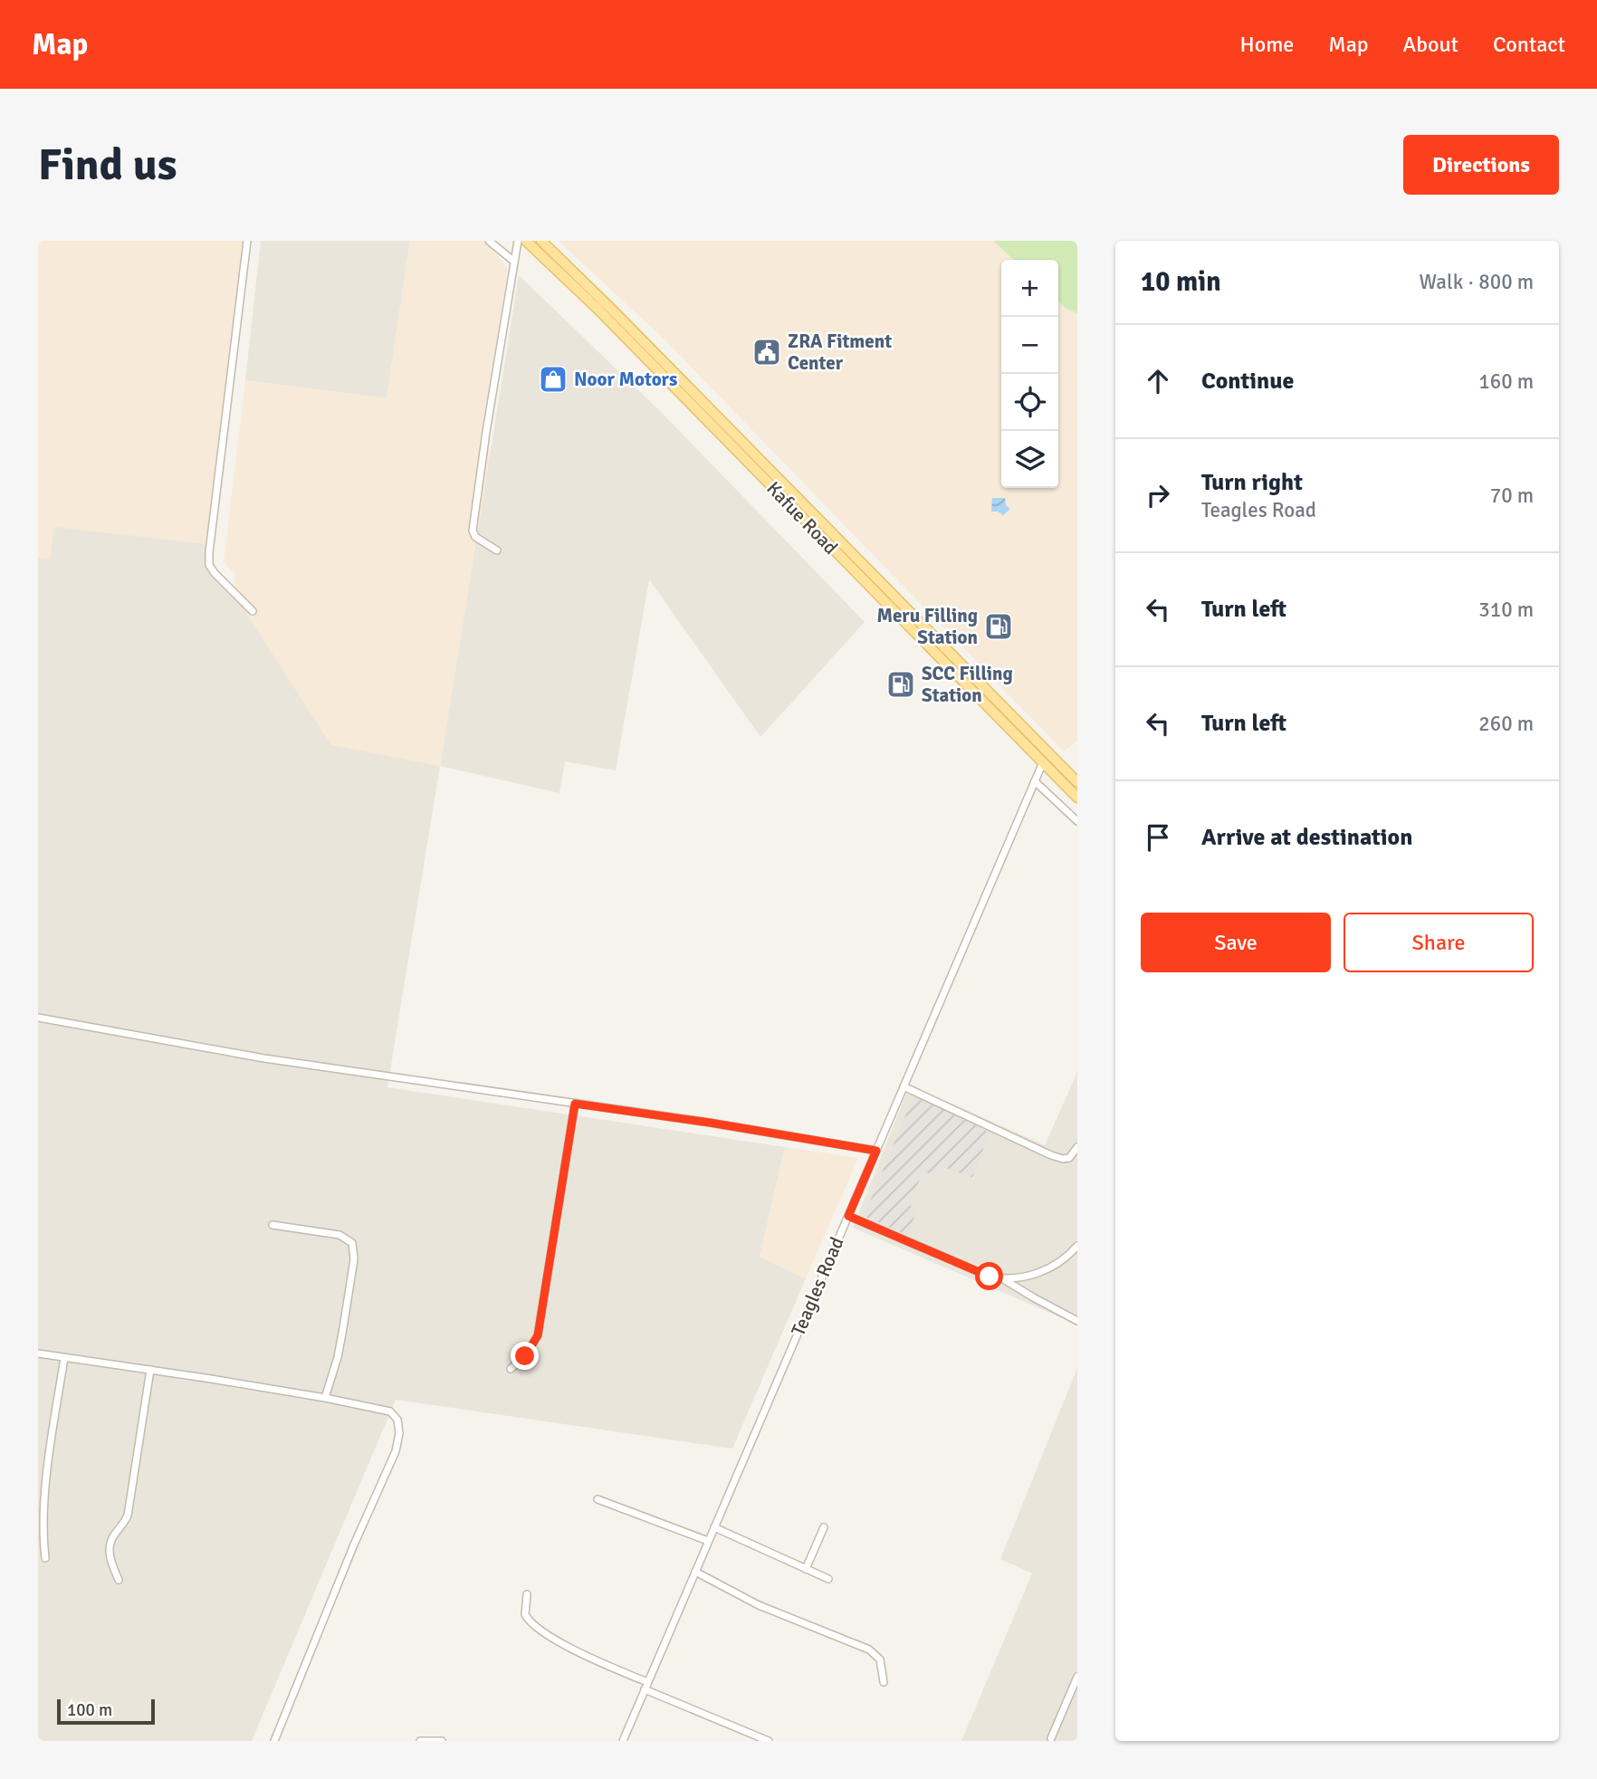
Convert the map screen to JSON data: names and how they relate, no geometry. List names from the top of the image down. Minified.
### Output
{"streets":{"main road":["Kafue Road"],"street":["Teagles Road"]},"crossings":[["Kafue Road","Teagles Road"]],"places":{"public building":["ZRA Fitment Center"],"shop":["Noor Motors"],"fuel station":["Meru Filling Station","SCC Filling Station"]},"scale_bar":"100 m","page":{"header":"Map","nav":["Home","Map","About","Contact"],"buttons":["Directions",["Save","Share"]],"title":"Find us","heading":["10 min","Walk · 800 m"],"map_buttons":["+","−"],"list":[["Continue","160 m"],["Turn right","Teagles Road","70 m"],["Turn left","310 m"],["Turn left","260 m"],"Arrive at destination"],"scale":"100 m"}}
